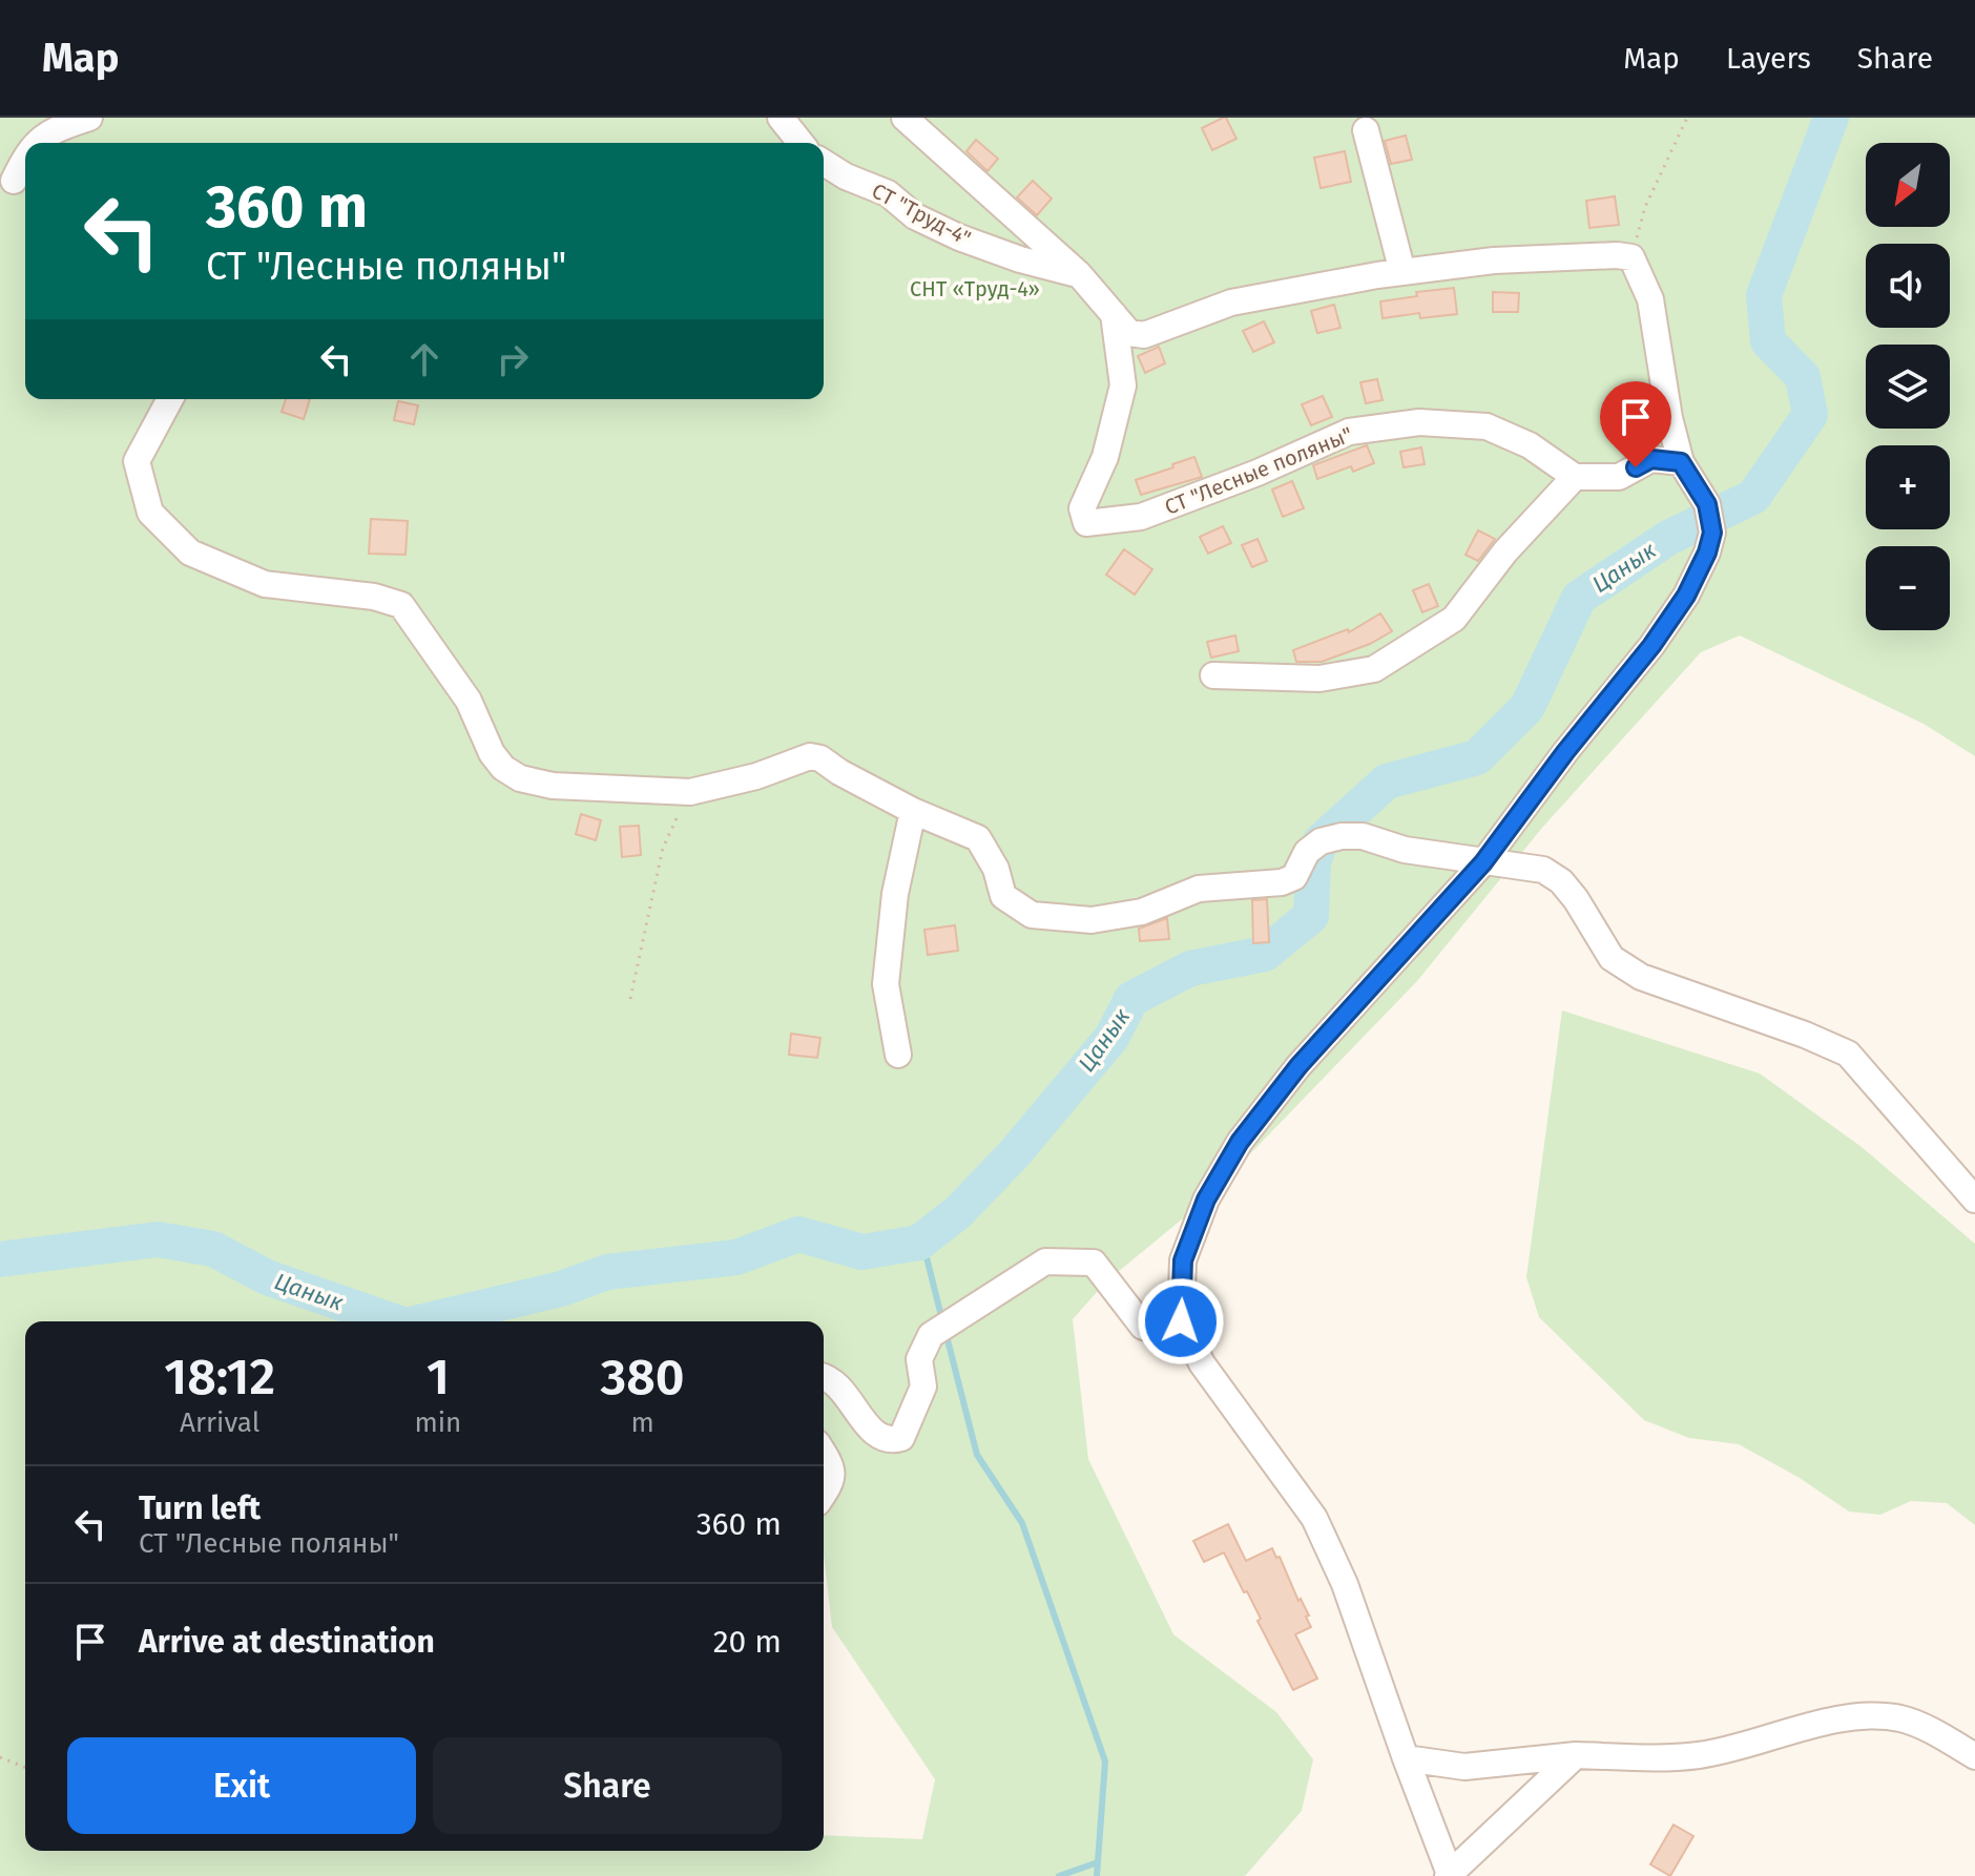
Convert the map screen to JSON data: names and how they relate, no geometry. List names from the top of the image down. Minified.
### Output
{"streets":{"street":["СТ \"Труд-4\"","СТ \"Лесные поляны\""]},"water":["Цанык"],"parks":["СНТ «Труд-4»"],"north":"bottom left","page":{"header":"Map","nav":["Map","Layers","Share"],"map_buttons":["+","−"],"turn":["360 m","СТ \"Лесные поляны\""],"eta":["18:12","Arrival","1","min","380","m"],"list":[{"name":"Turn left","note":"СТ \"Лесные поляны\"","value":"360 m"},{"name":"Arrive at destination","value":"20 m"}],"buttons":["Exit","Share"]}}
